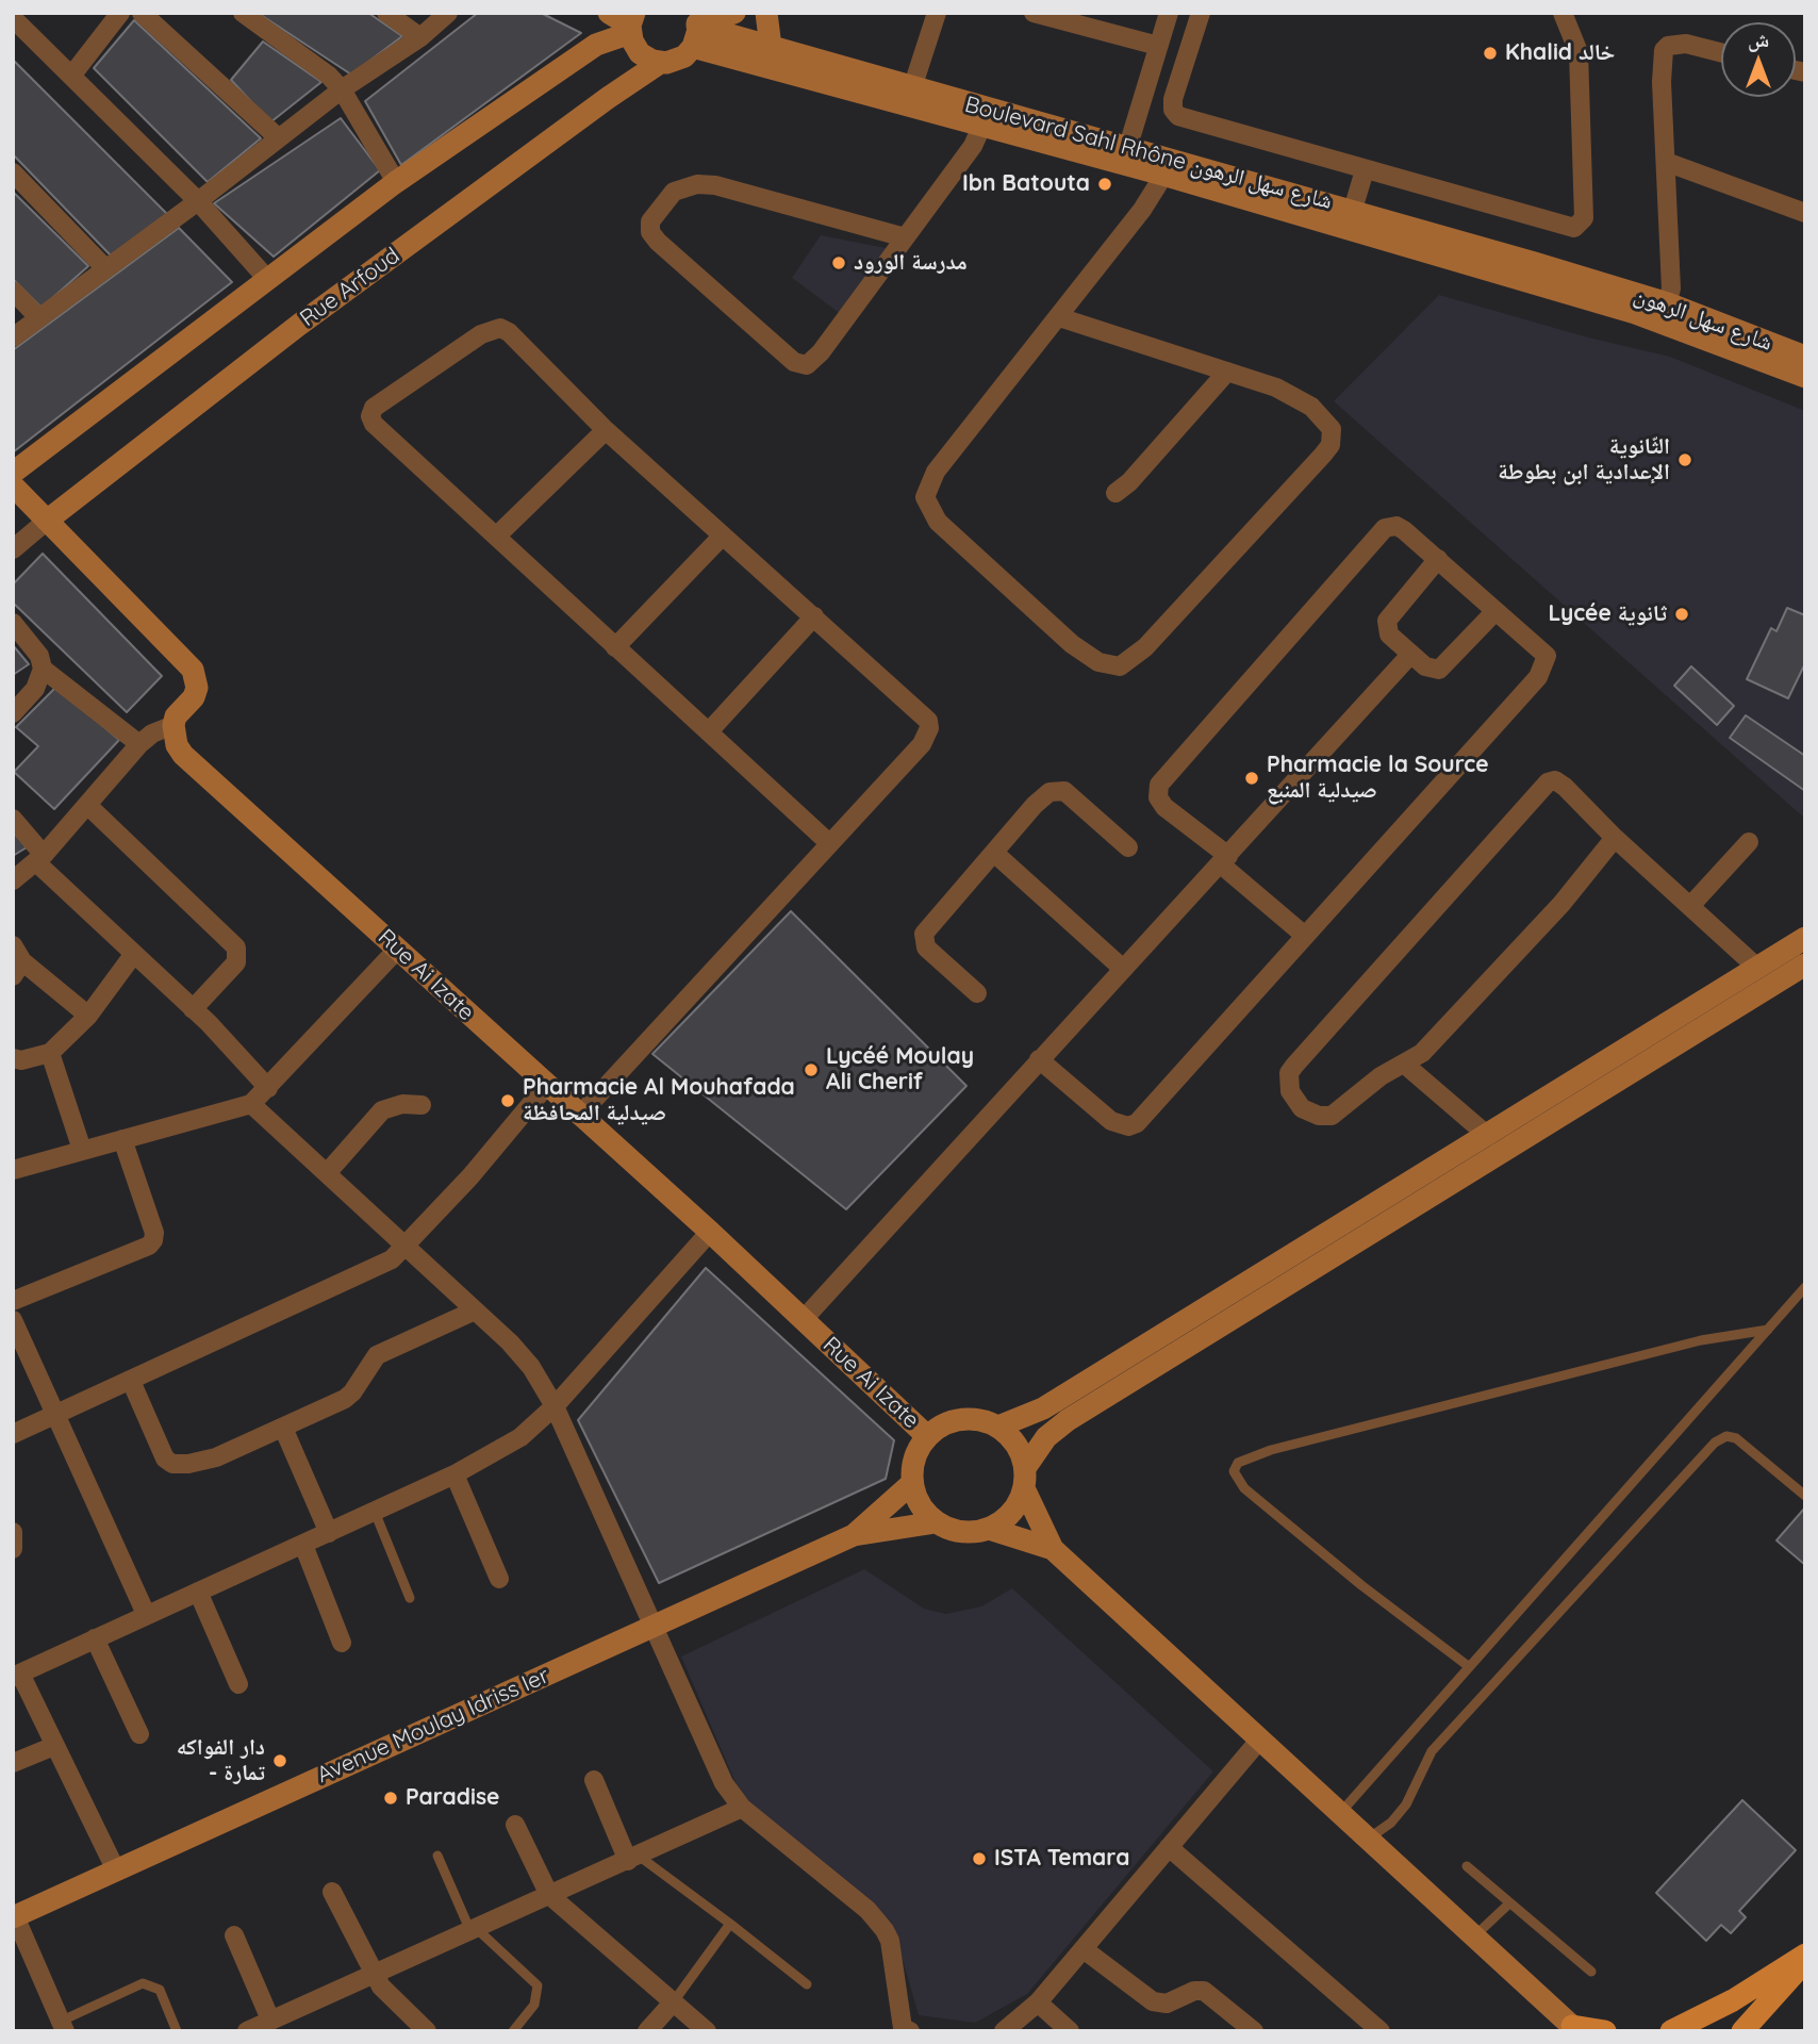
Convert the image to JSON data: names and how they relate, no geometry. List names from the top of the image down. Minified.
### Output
{"streets":{"street":["Boulevard Sahl Rhône شارع سهل الرهون","Rue Arfoud","شارع سهل الرهون","Rue Ai Izate","Avenue Moulay Idriss Ier"]},"crossings":[["Boulevard Sahl Rhône شارع سهل الرهون","Rue Arfoud"],["Boulevard Sahl Rhône شارع سهل الرهون","شارع سهل الرهون"]],"places":["Khalid خالد","Ibn Batouta","مدرسة الورود","الثّانوية الإعدادية ابن بطوطة","Lycée ثانوية","Pharmacie la Source صيدلية المنبع","Lycéé Moulay Ali Cherif","Pharmacie Al Mouhafada صيدلية المحافظة","دار الفواكه - تمارة","Paradise","ISTA Temara"],"north":"top"}
